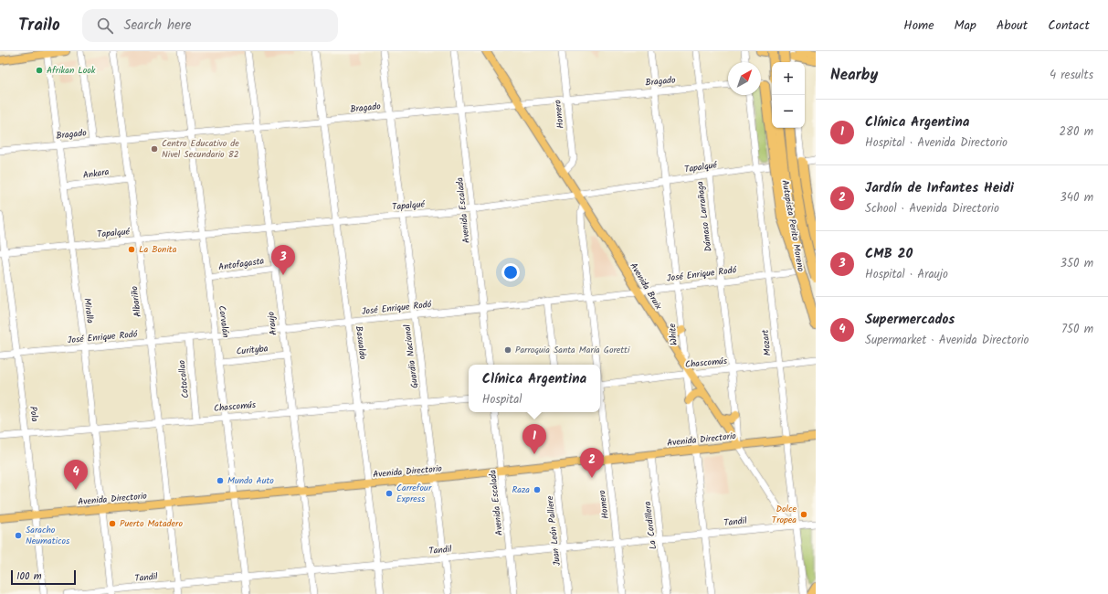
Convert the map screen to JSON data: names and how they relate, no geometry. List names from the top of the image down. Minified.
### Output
{"streets":{"highway":["Autopista Perito Moreno"],"main road":["Avenida Bruix","Avenida Directorio"],"street":["Bragado","Homero","Tapalqué","Ankara","Avenida Escalada","Dámaso Larrañaga","Antofagasta","José Enrique Rodó","Albariño","Miralla","Corvalán","Araujo","White","Basualdo","Mozart","Curityba","Guardia Nacional","Chascomús","Cotocollao","Pola","Tandil","La Cordillera","Juan León Palliere"]},"crossings":[["Bragado","Homero"],["Bragado","Avenida Escalada"],["Bragado","Dámaso Larrañaga"],["Bragado","Avenida Bruix"],["Bragado","Albariño"],["Bragado","Miralla"],["Bragado","Corvalán"],["Bragado","Araujo"],["Bragado","White"],["Bragado","Basualdo"],["Bragado","Guardia Nacional"],["Homero","José Enrique Rodó"],["Homero","Avenida Bruix"],["Homero","Avenida Directorio"],["Homero","Tandil"],["Tapalqué","Avenida Escalada"],["Tapalqué","Dámaso Larrañaga"],["Tapalqué","Avenida Bruix"],["Tapalqué","Albariño"],["Tapalqué","Miralla"],["Tapalqué","Corvalán"],["Tapalqué","Araujo"],["Tapalqué","White"],["Tapalqué","Basualdo"],["Tapalqué","Mozart"],["Tapalqué","Guardia Nacional"],["Tapalqué","Pola"],["Ankara","Albariño"],["Ankara","Miralla"],["Avenida Escalada","José Enrique Rodó"],["Avenida Escalada","Avenida Directorio"],["Avenida Escalada","Tandil"],["Dámaso Larrañaga","José Enrique Rodó"],["Dámaso Larrañaga","Avenida Bruix"],["Dámaso Larrañaga","Chascomús"],["Dámaso Larrañaga","Avenida Directorio"],["Antofagasta","Corvalán"],["Antofagasta","Araujo"],["José Enrique Rodó","Avenida Bruix"],["José Enrique Rodó","Albariño"],["José Enrique Rodó","Miralla"],["José Enrique Rodó","Corvalán"],["José Enrique Rodó","Araujo"],["José Enrique Rodó","White"],["José Enrique Rodó","Basualdo"],["José Enrique Rodó","Mozart"],["José Enrique Rodó","Guardia Nacional"],["José Enrique Rodó","Cotocollao"],["José Enrique Rodó","Pola"],["Avenida Bruix","White"],["Avenida Bruix","Mozart"],["Avenida Bruix","Chascomús"],["Avenida Bruix","Avenida Directorio"],["Avenida Bruix","Tandil"],["Albariño","Chascomús"],["Albariño","Avenida Directorio"],["Albariño","Tandil"],["Miralla","Chascomús"],["Miralla","Avenida Directorio"],["Miralla","Tandil"],["Corvalán","Curityba"],["Corvalán","Chascomús"],["Corvalán","Avenida Directorio"],["Corvalán","Tandil"],["Araujo","Curityba"],["Araujo","Chascomús"],["Araujo","Avenida Directorio"],["Araujo","Tandil"],["Basualdo","Chascomús"],["Basualdo","Avenida Directorio"],["Basualdo","Tandil"],["Mozart","Chascomús"],["Mozart","Avenida Directorio"],["Mozart","Tandil"],["Guardia Nacional","Chascomús"],["Guardia Nacional","Avenida Directorio"],["Guardia Nacional","Tandil"],["Chascomús","Cotocollao"],["Chascomús","Pola"],["Pola","Avenida Directorio"],["Avenida Directorio","La Cordillera"],["Avenida Directorio","Juan León Palliere"],["Tandil","La Cordillera"],["Tandil","Juan León Palliere"]],"places":["Afrikan Look","Centro Educativo de Nivel Secundario 82","La Bonita","Parroquia Santa María Goretti","Mundo Auto","Raza","Carrefour Express","Dolce Tropea","Puerto Matadero","Saracho Neumaticos"],"scale_bar":"100 m","north":"top right","page":{"header":"Trailo","search":"Search here","nav":["Home","Map","About","Contact"],"heading":["Nearby","4 results"],"map_buttons":["+","−"],"list":[{"mark":"1","name":"Clínica Argentina","note":"Hospital · Avenida Directorio","value":"280 m"},{"mark":"2","name":"Jardín de Infantes Heidi","note":"School · Avenida Directorio","value":"340 m"},{"mark":"3","name":"CMB 20","note":"Hospital · Araujo","value":"350 m"},{"mark":"4","name":"Supermercados","note":"Supermarket · Avenida Directorio","value":"750 m"}],"pins":["3","1","2","4"],"popup":["Clínica Argentina","Hospital"],"scale":"100 m"}}
